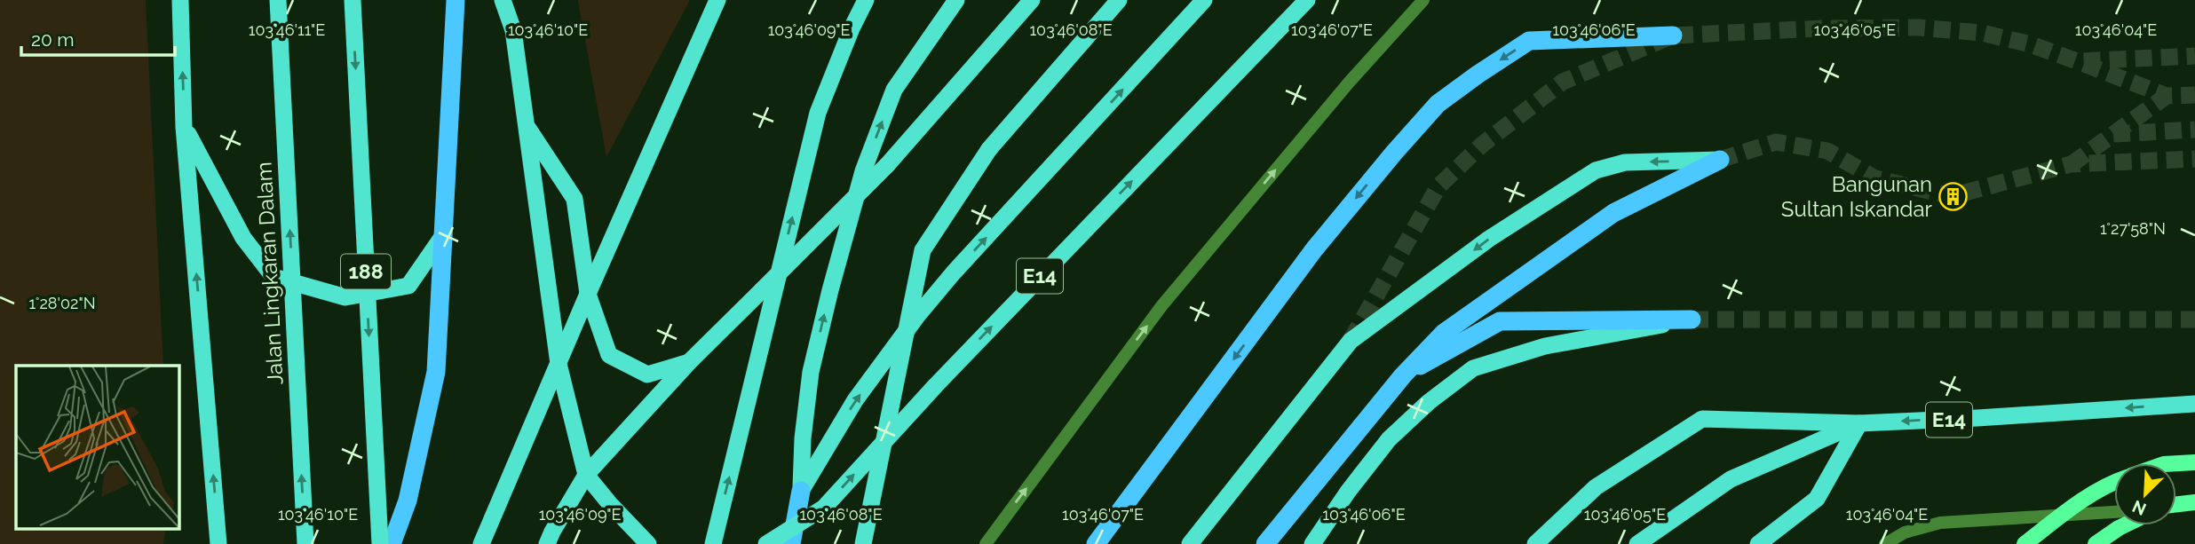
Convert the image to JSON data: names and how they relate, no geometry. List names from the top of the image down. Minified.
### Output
{"streets":{"highway":["188","Jalan Lingkaran Dalam","E14"]},"places":{"building":["Bangunan Sultan Iskandar"]},"scale_bar":"20 m","north":"bottom left","coordinates":["103°46'11\"E","103°46'10\"E","103°46'09\"E","103°46'08\"E","103°46'07\"E","103°46'06\"E","103°46'05\"E","103°46'04\"E","1°27'58\"N","1°28'02\"N"]}
